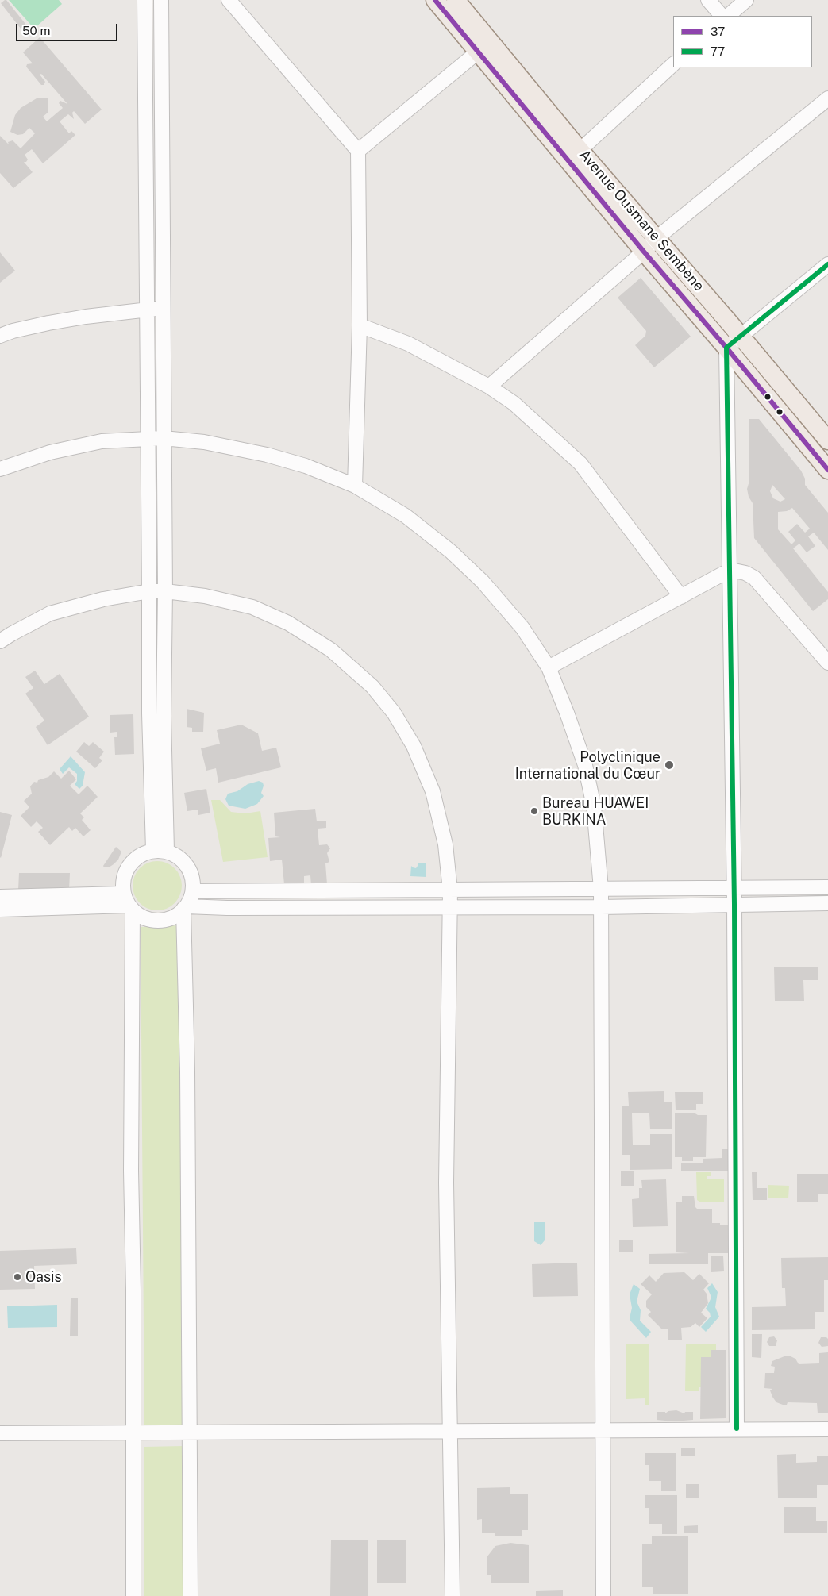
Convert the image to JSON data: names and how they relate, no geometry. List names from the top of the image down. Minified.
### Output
{"streets":{"main road":["Avenue Ousmane Sembène"]},"places":["Polyclinique International du Cœur","Bureau HUAWEI BURKINA","Oasis"],"lines":["transit line 37","transit line 77"],"legend":["37","77"],"scale_bar":"50 m"}
